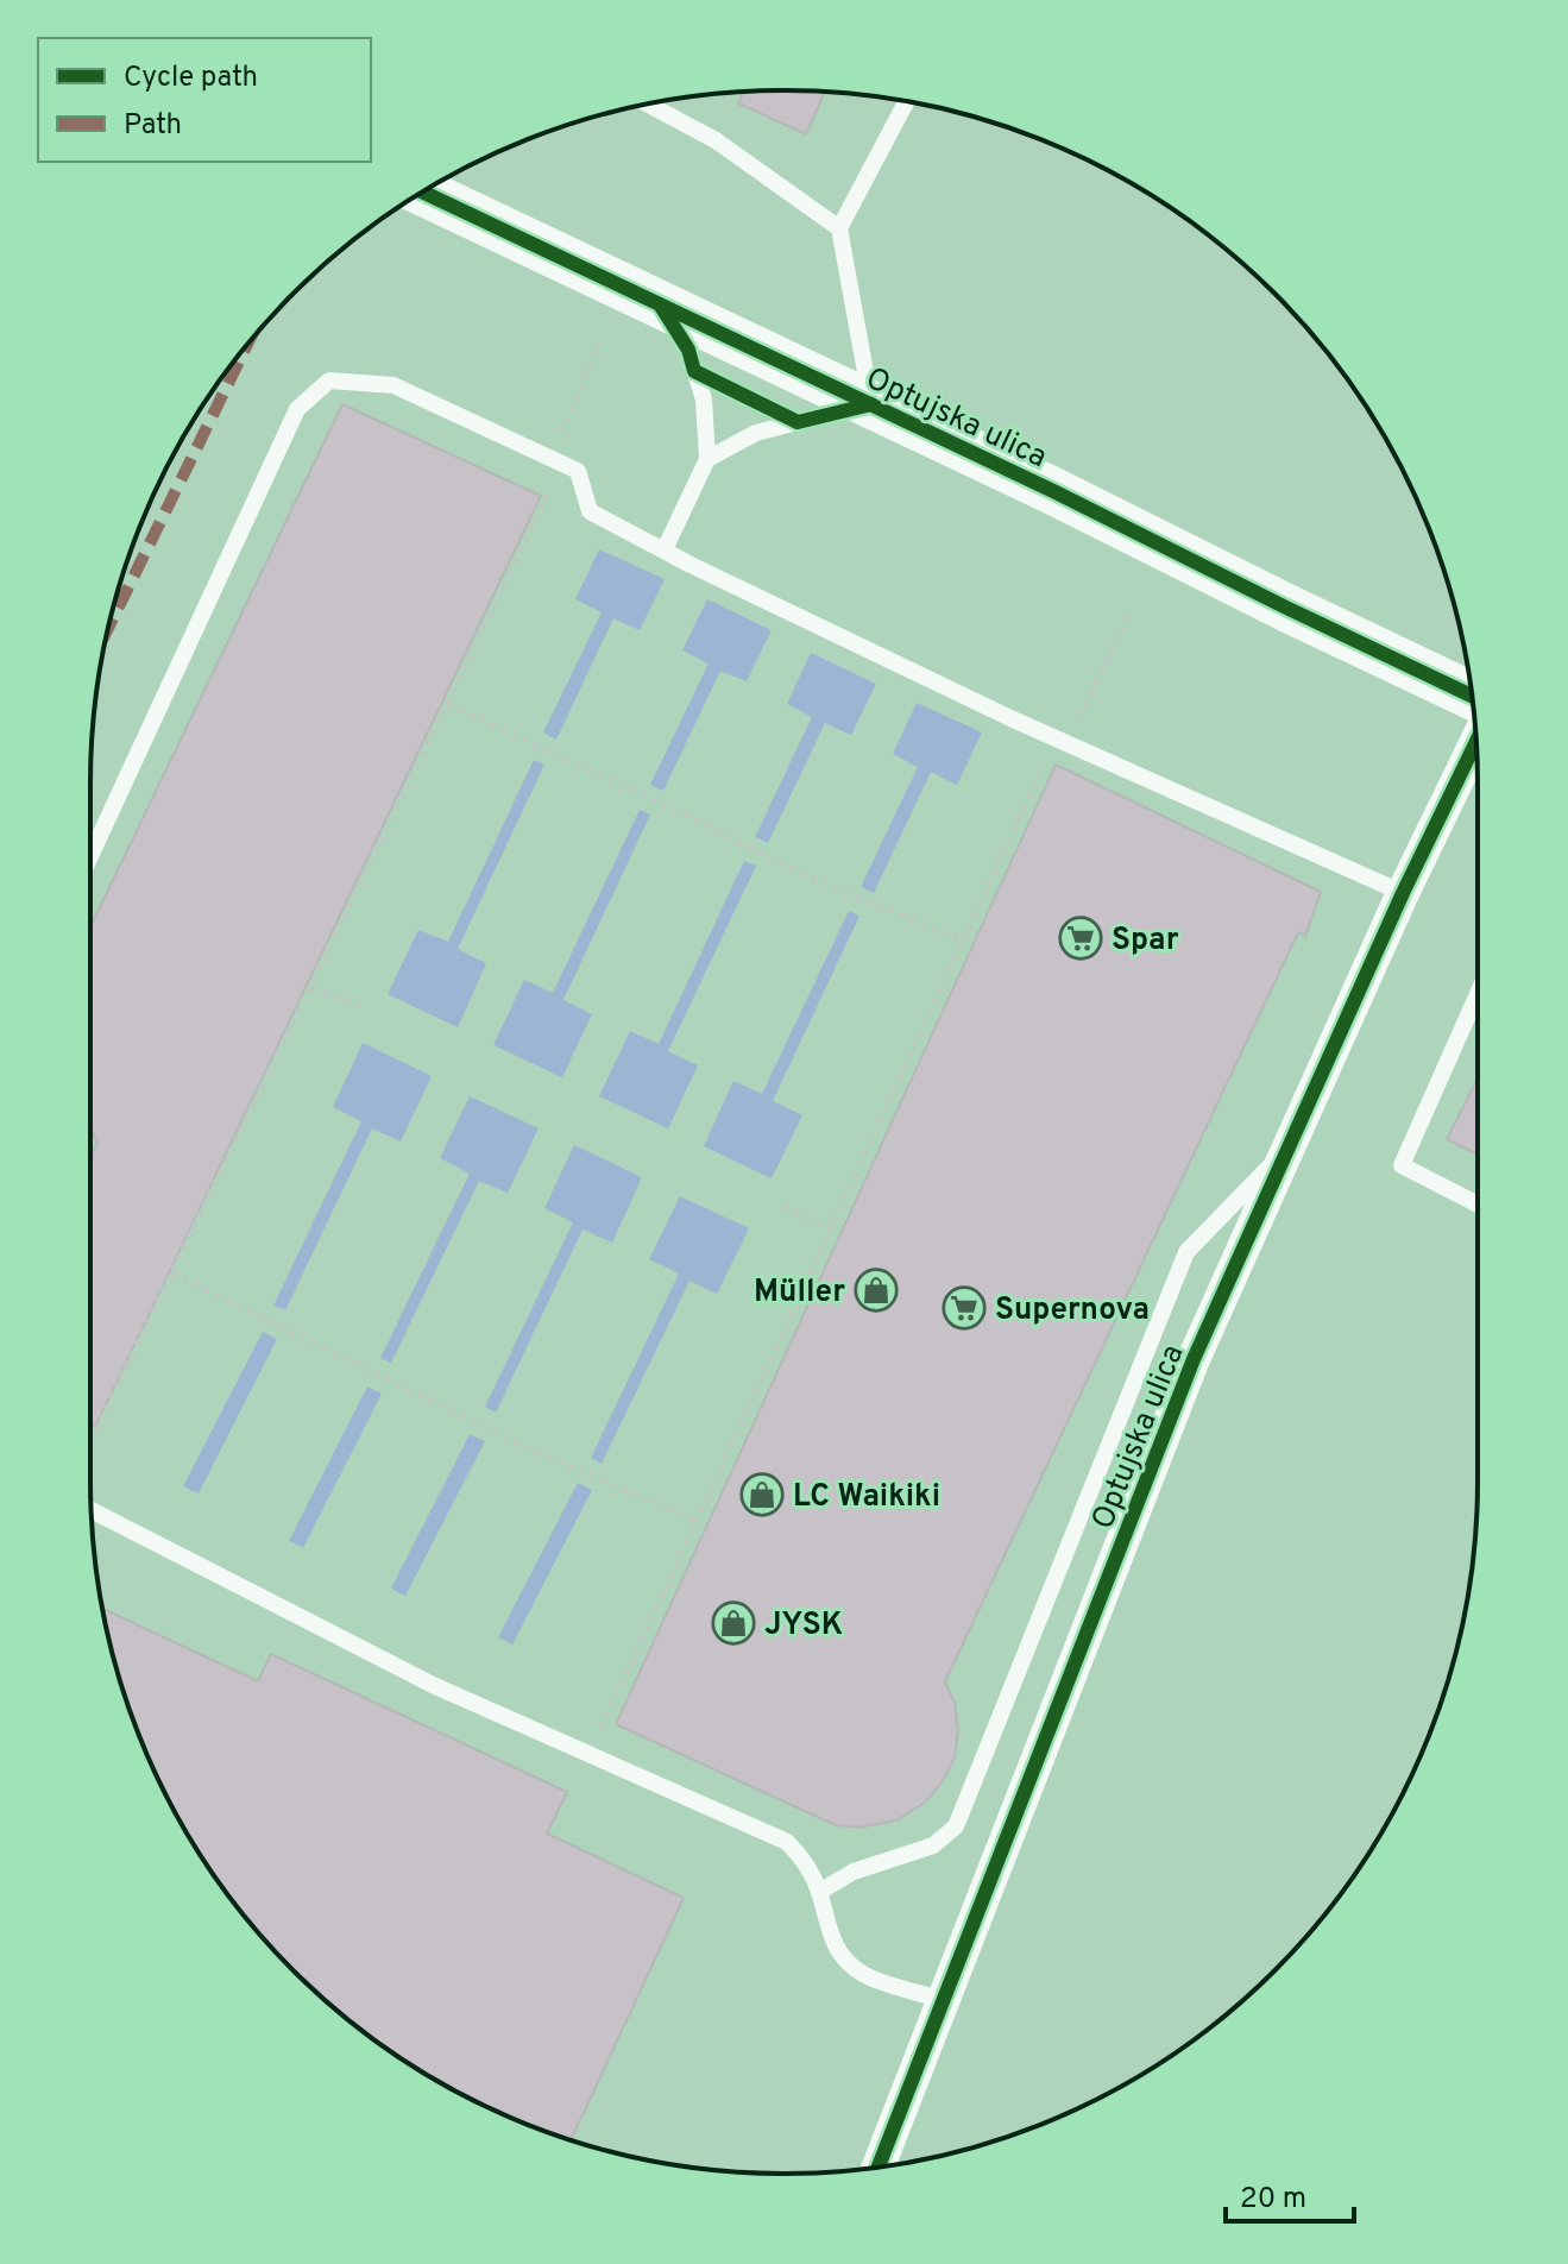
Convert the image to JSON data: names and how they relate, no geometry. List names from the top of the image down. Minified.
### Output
{"streets":{"main road":["Optujska ulica"]},"places":{"supermarket":["Spar","Supernova"],"shop":["Müller","LC Waikiki","JYSK"]},"legend":["Cycle path","Path"],"scale_bar":"20 m"}
